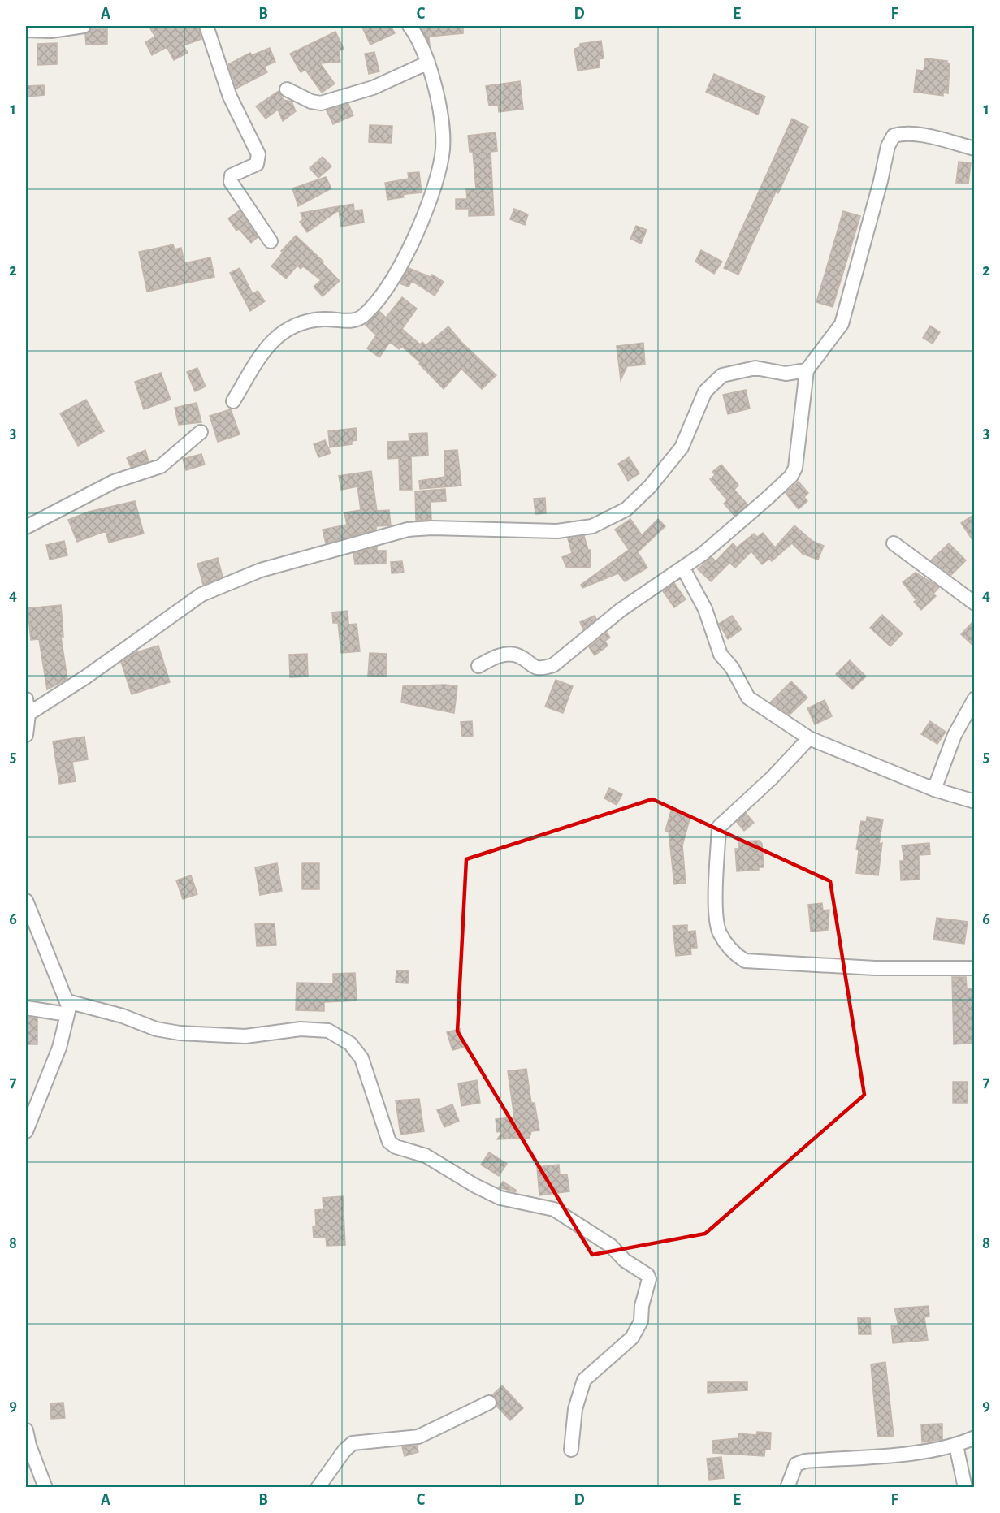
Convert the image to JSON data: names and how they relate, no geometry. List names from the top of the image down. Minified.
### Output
{"grid":{"columns":["A","B","C","D","E","F"],"rows":["1","2","3","4","5","6","7","8","9"]}}
